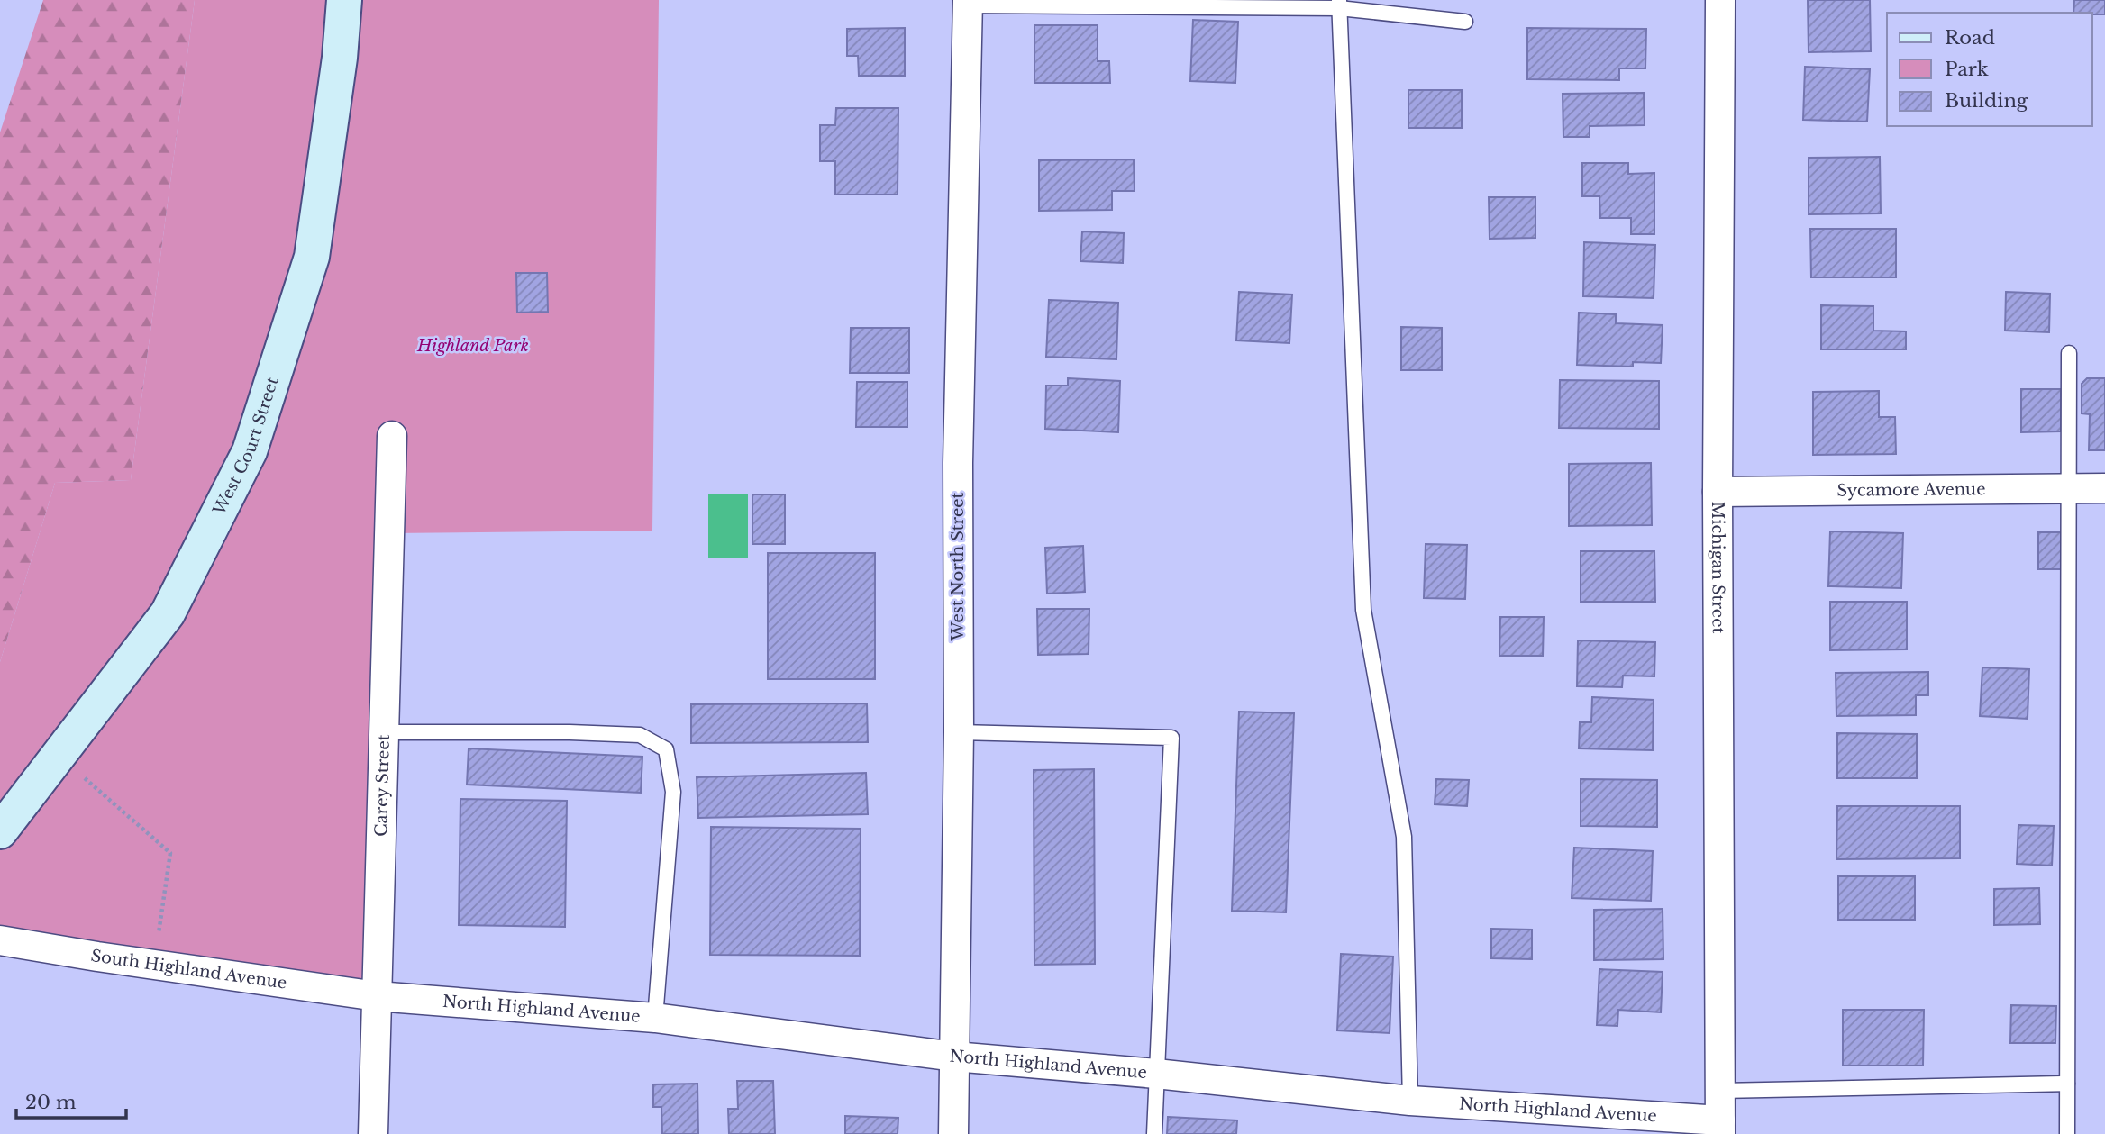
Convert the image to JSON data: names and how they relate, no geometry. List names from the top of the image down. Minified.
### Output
{"streets":{"main road":["West Court Street"],"street":["Sycamore Avenue","West North Street","Michigan Street","Carey Street","South Highland Avenue","North Highland Avenue"]},"crossings":[["Sycamore Avenue","Michigan Street"],["West North Street","North Highland Avenue"],["Michigan Street","North Highland Avenue"],["Carey Street","South Highland Avenue"],["Carey Street","North Highland Avenue"],["South Highland Avenue","North Highland Avenue"]],"parks":["Highland Park"],"legend":["Road","Park","Building"],"scale_bar":"20 m"}
